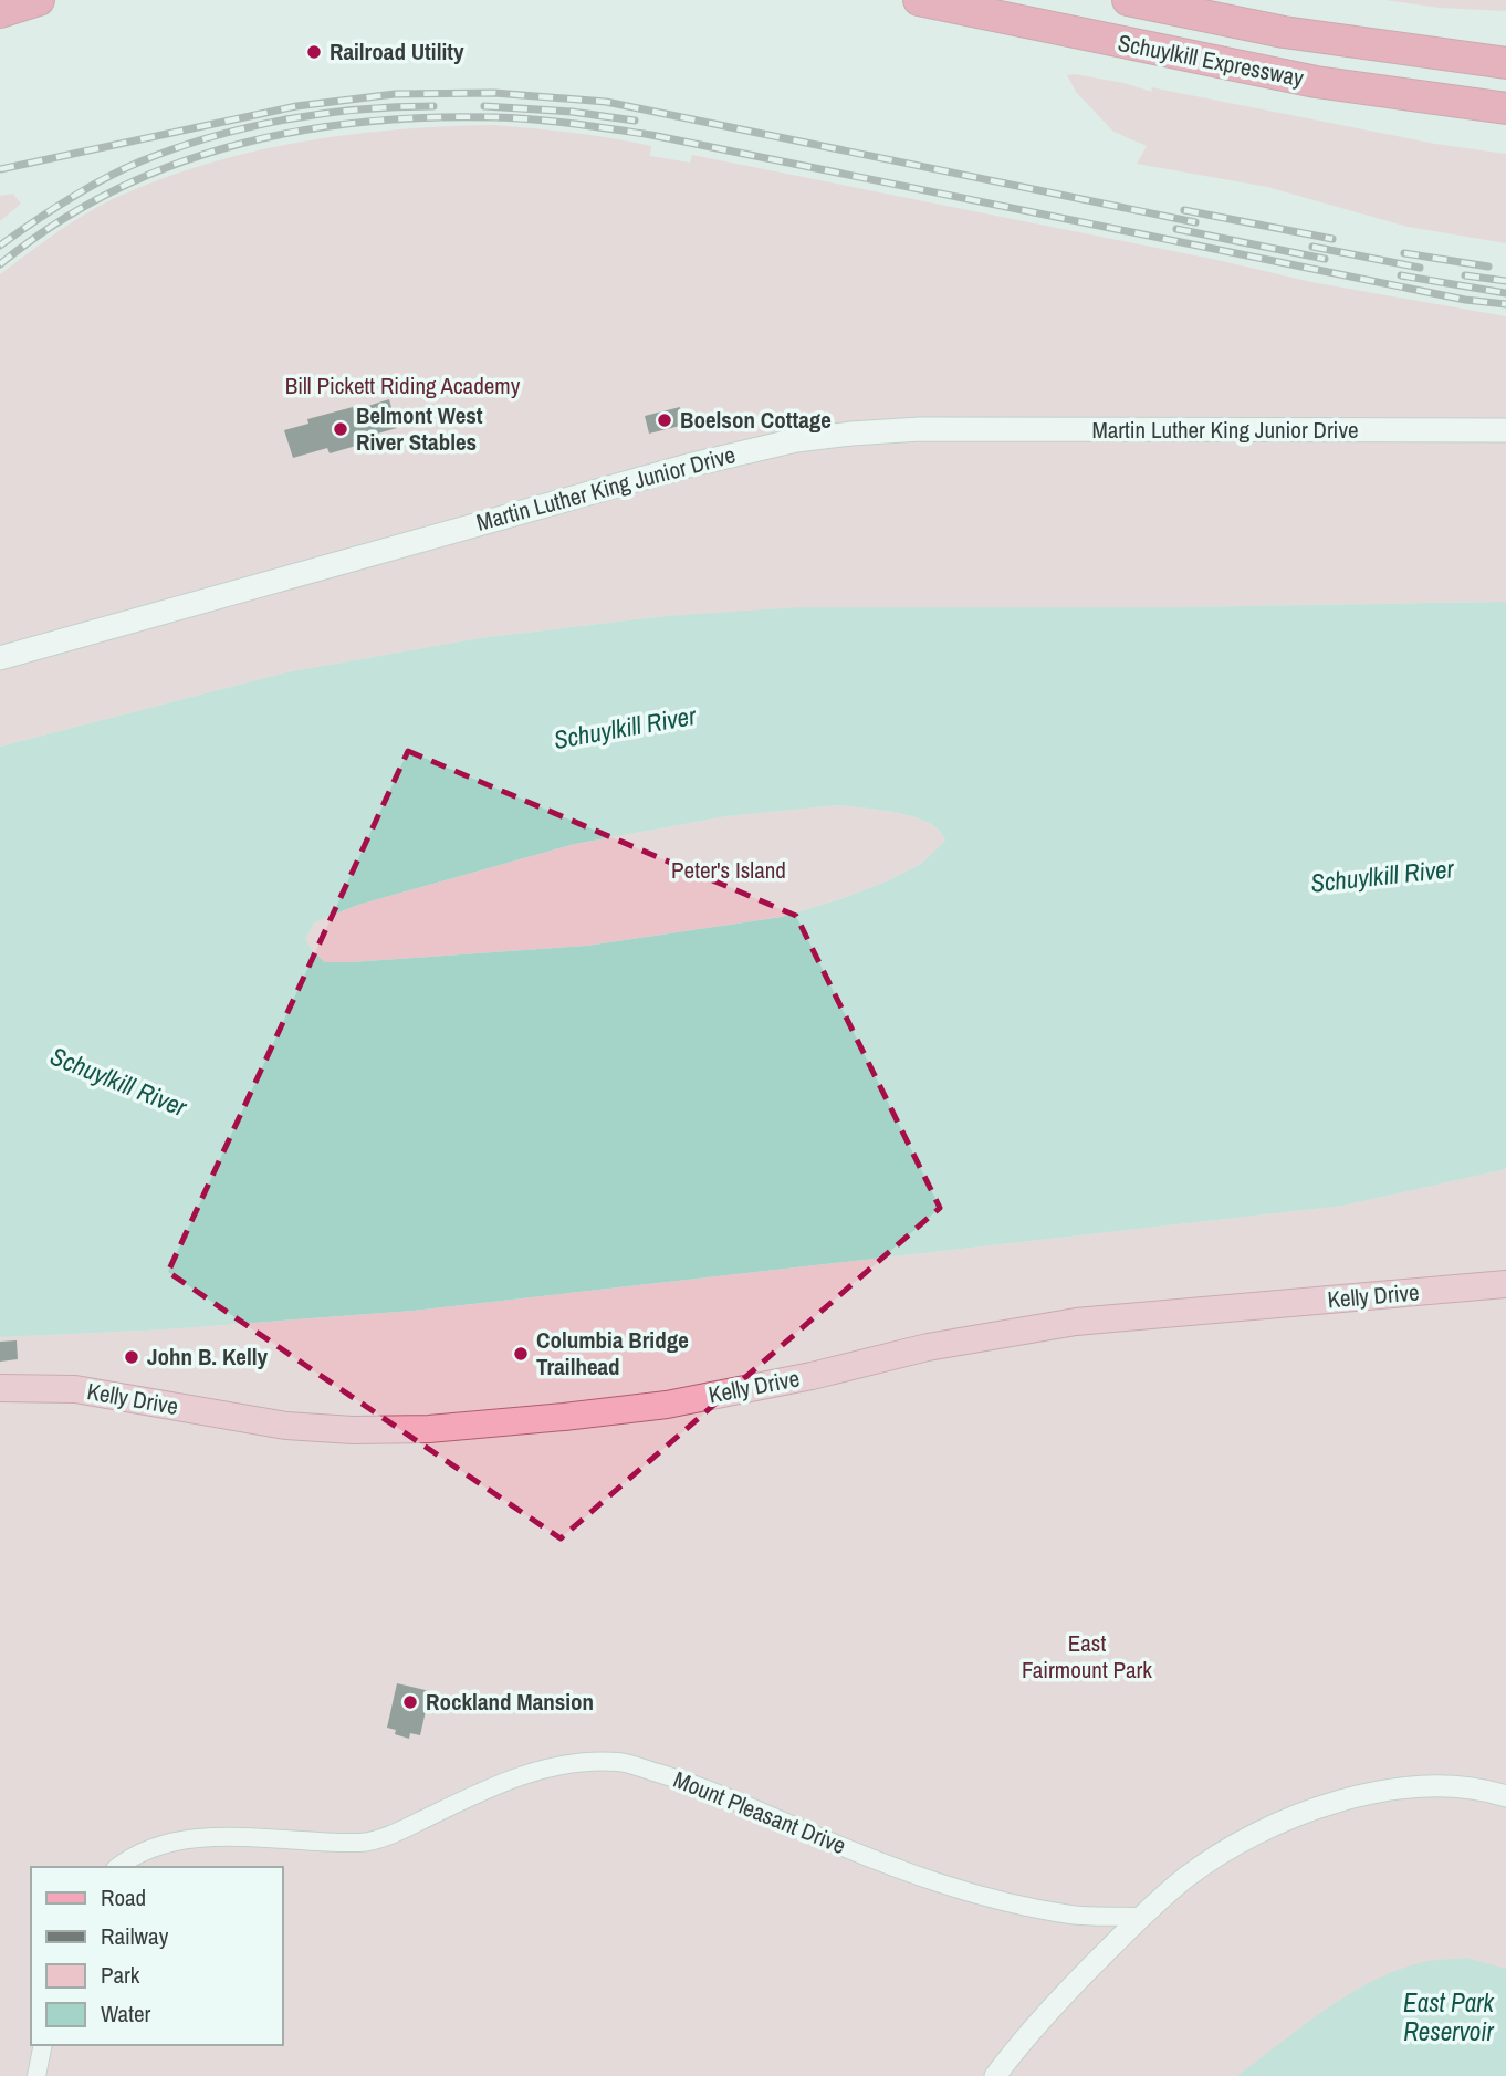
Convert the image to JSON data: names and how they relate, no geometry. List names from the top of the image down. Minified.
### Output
{"streets":{"highway":["Schuylkill Expressway"],"main road":["Martin Luther King Junior Drive","Kelly Drive"],"street":["Mount Pleasant Drive"]},"water":["Schuylkill River","East Park Reservoir"],"parks":["Bill Pickett Riding Academy","Peter's Island","East Fairmount Park"],"places":["Railroad Utility","Boelson Cottage","Belmont West River Stables","Columbia Bridge Trailhead","John B. Kelly","Rockland Mansion"],"legend":["Road","Railway","Park","Water"]}
